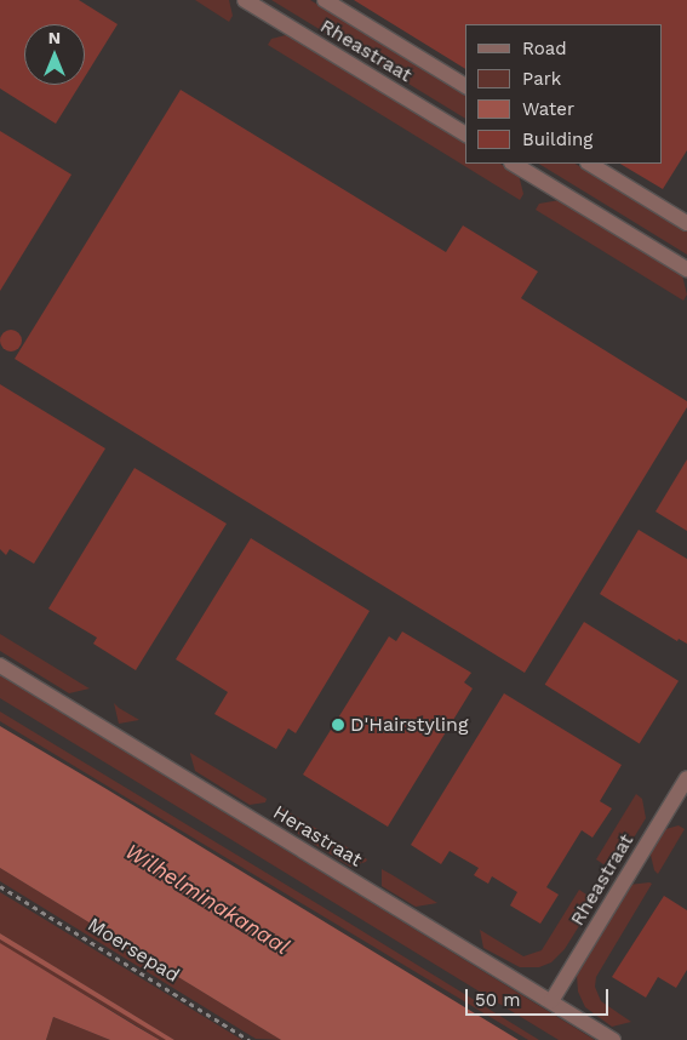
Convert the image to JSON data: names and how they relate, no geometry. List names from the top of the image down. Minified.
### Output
{"streets":{"street":["Rheastraat","Herastraat"],"path":["Moersepad"]},"crossings":[["Rheastraat","Herastraat"]],"water":["Wilhelminakanaal"],"places":["D'Hairstyling"],"legend":["Road","Park","Water","Building"],"scale_bar":"50 m","north":"top"}
